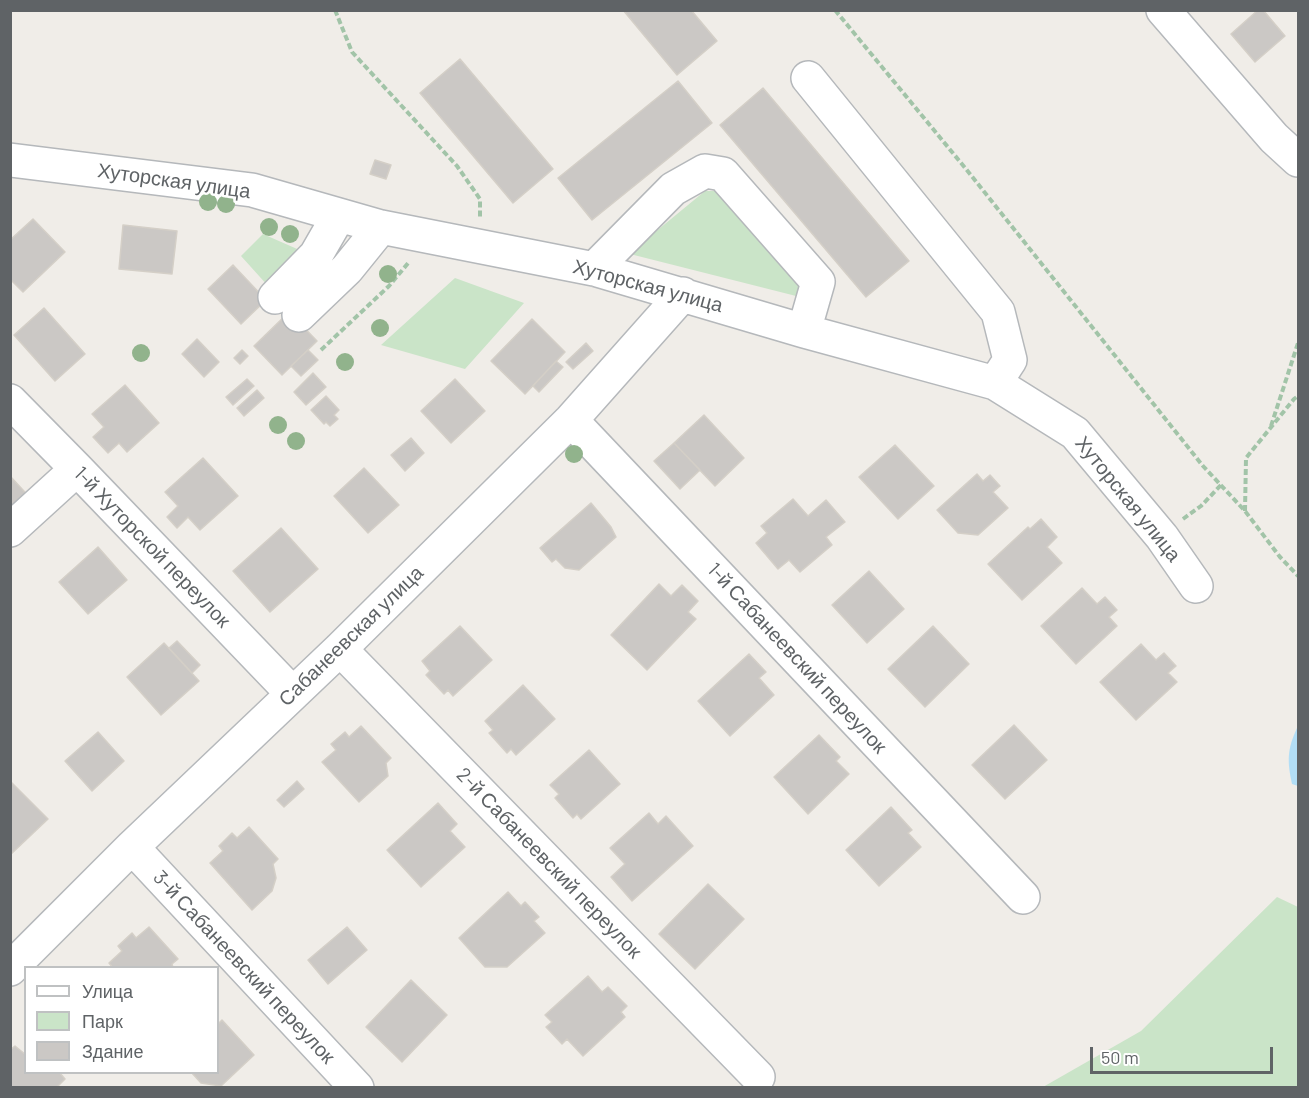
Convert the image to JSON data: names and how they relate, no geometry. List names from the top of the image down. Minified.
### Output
{"streets":{"street":["Хуторская улица","1-й Хуторской переулок","Сабанеевская улица","1-й Сабанеевский переулок","2-й Сабанеевский переулок","3-й Сабанеевский переулок"]},"crossings":[["Хуторская улица","Сабанеевская улица"],["1-й Хуторской переулок","Сабанеевская улица"],["Сабанеевская улица","1-й Сабанеевский переулок"],["Сабанеевская улица","2-й Сабанеевский переулок"],["Сабанеевская улица","3-й Сабанеевский переулок"]],"legend":["Улица","Парк","Здание"],"scale_bar":"50 m"}
